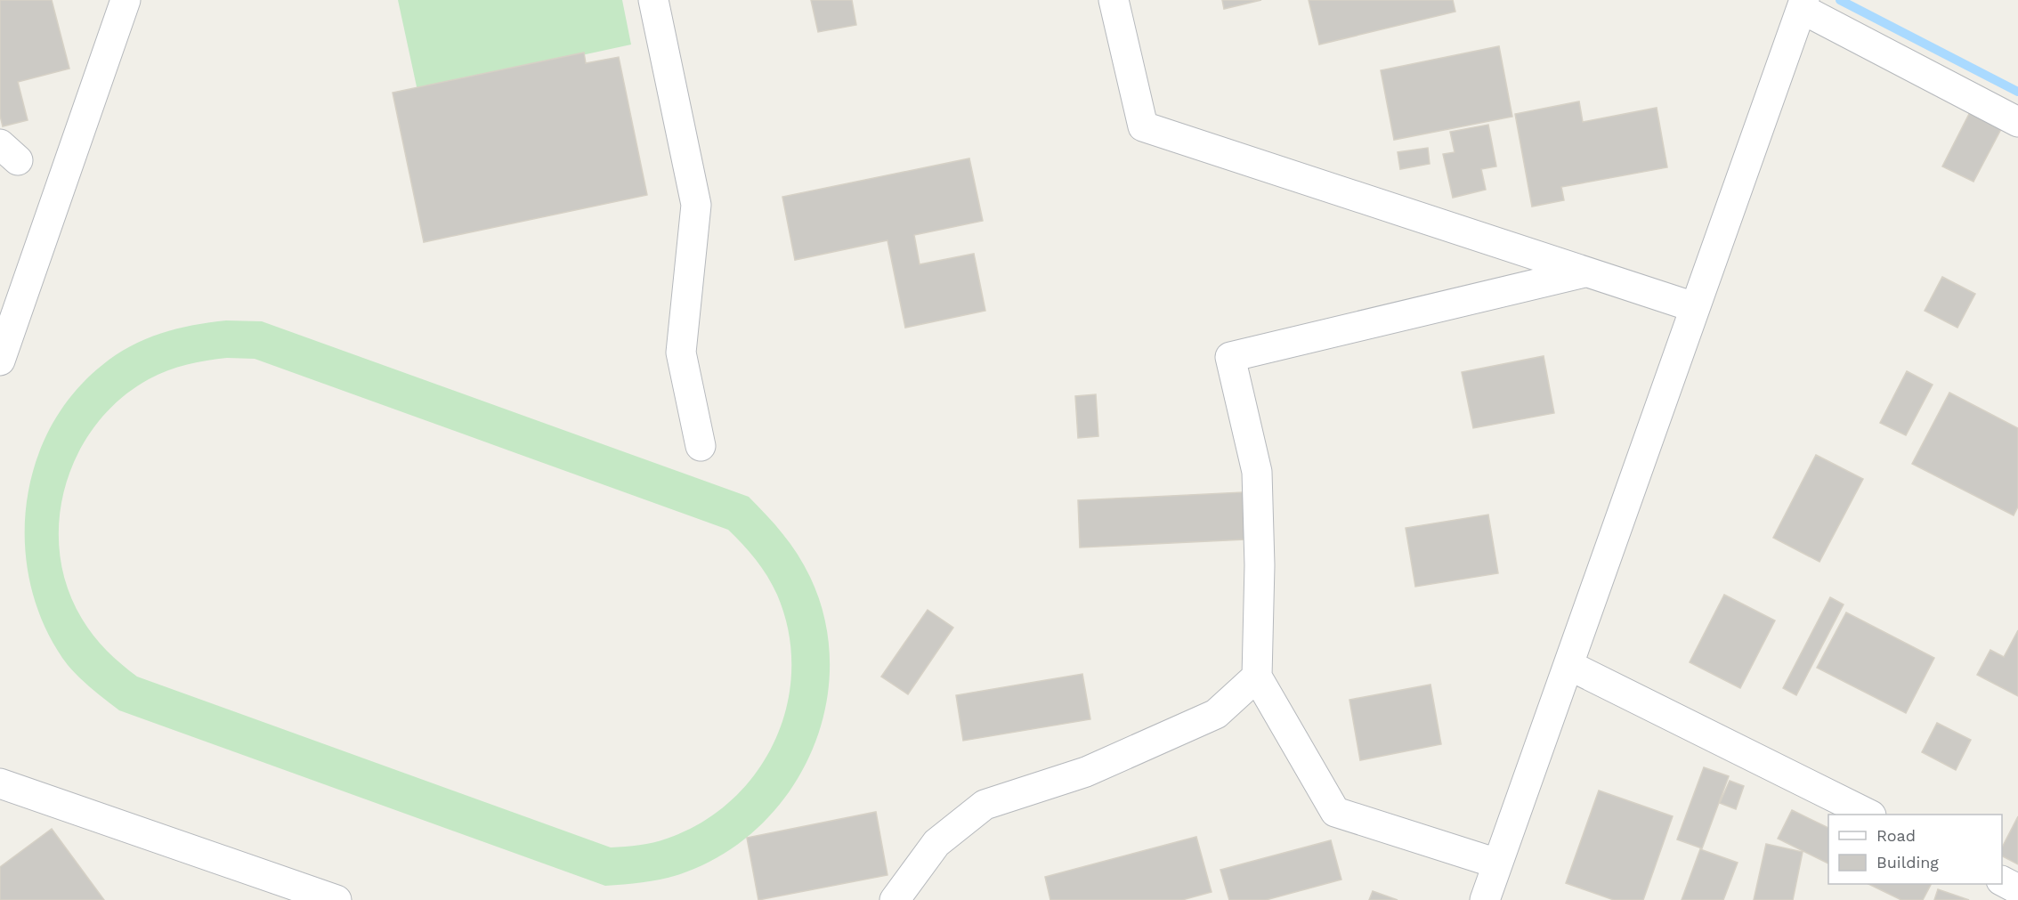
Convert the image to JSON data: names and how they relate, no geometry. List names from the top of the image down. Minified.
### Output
{"legend":["Road","Building"]}
